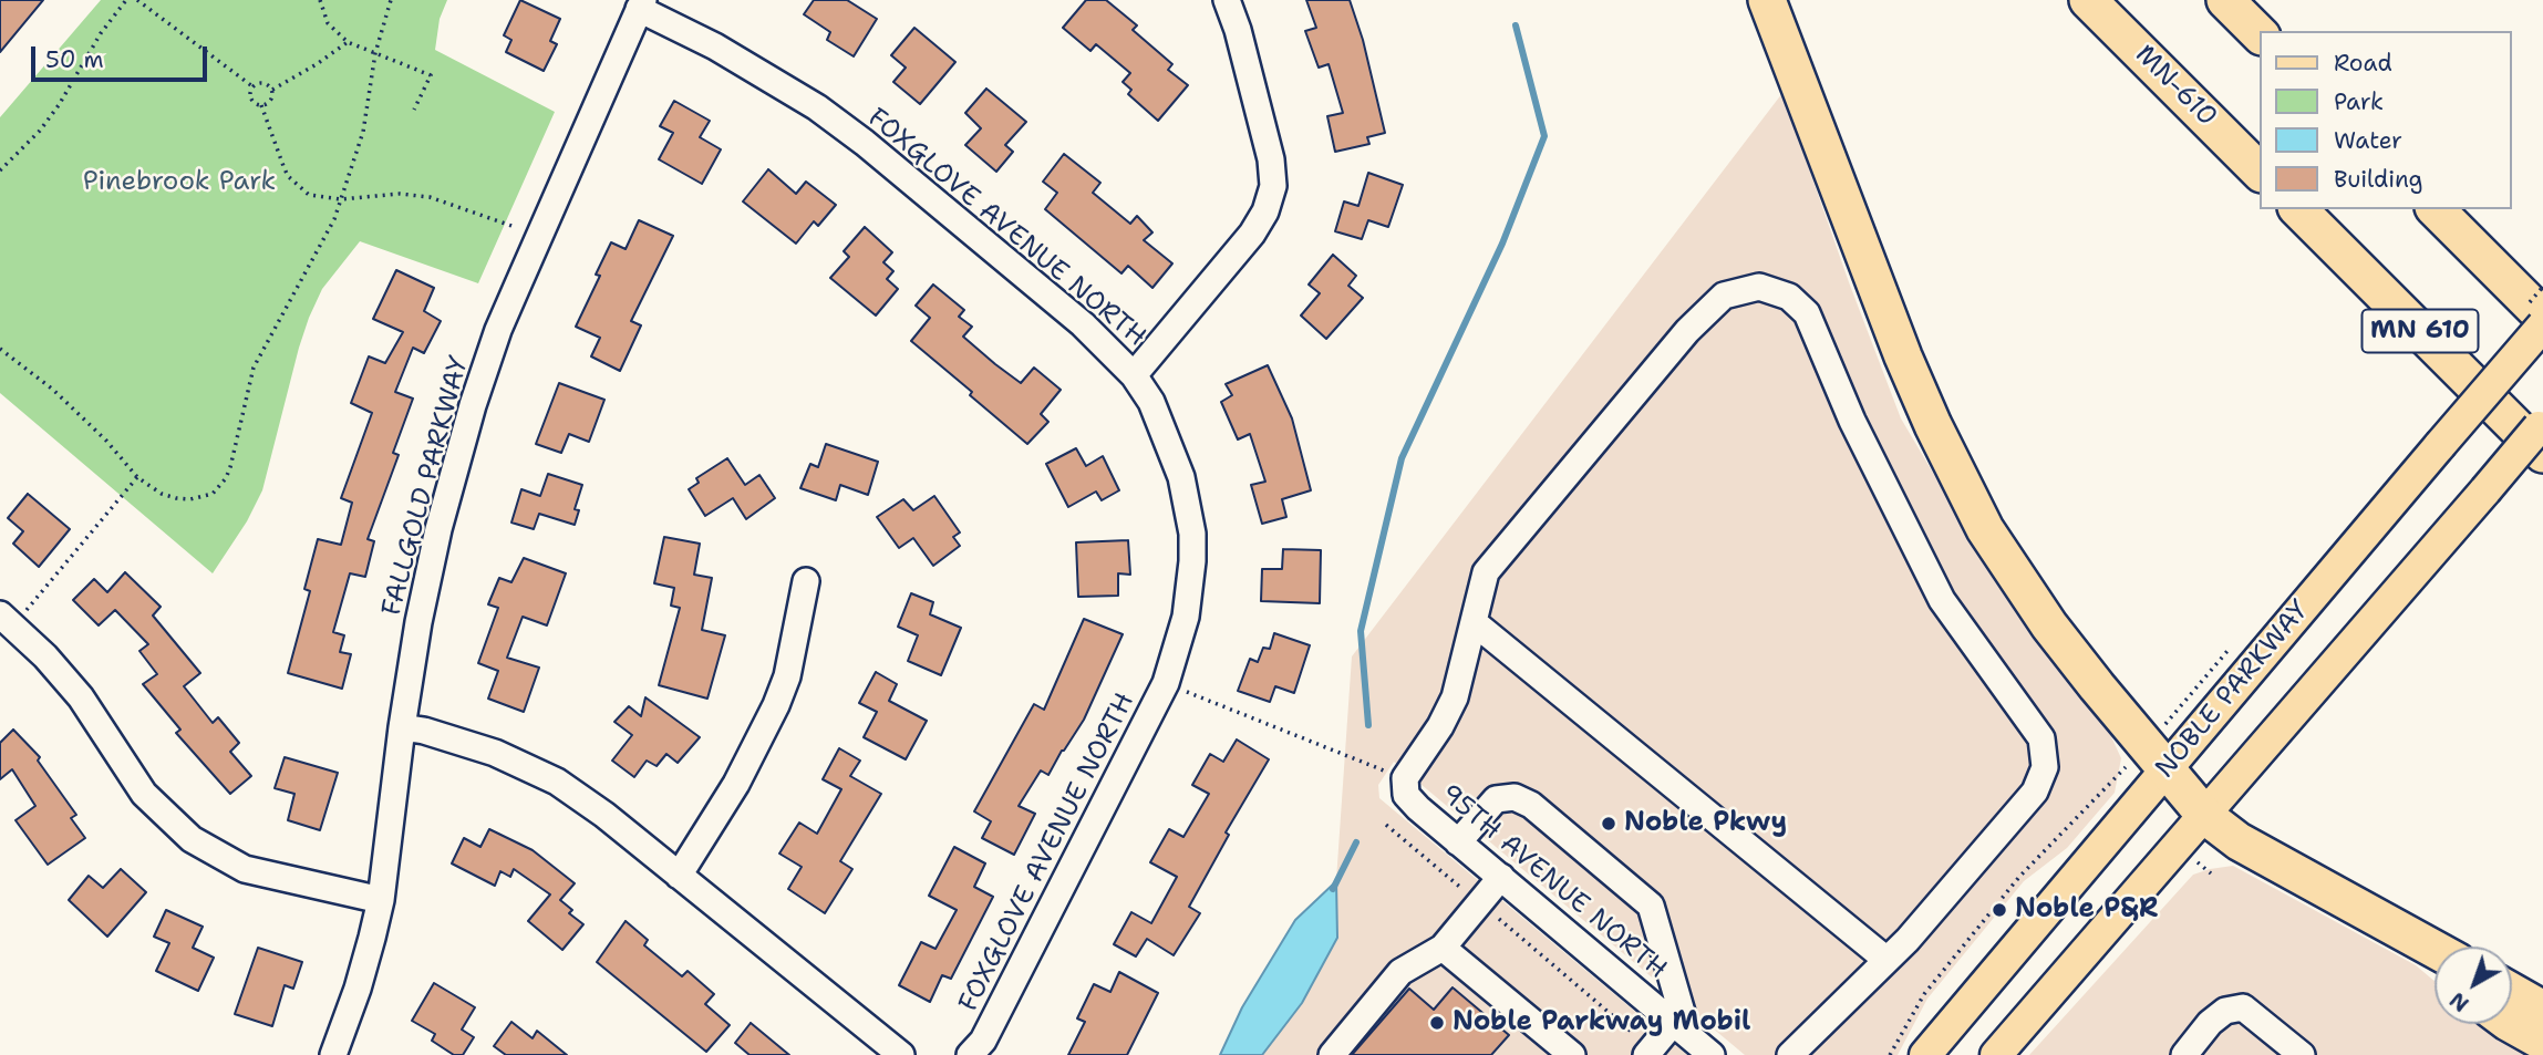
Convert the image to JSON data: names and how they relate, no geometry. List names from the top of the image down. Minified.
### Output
{"streets":{"highway":["MN-610","MN 610"],"main road":["NOBLE PARKWAY"],"street":["FOXGLOVE AVENUE NORTH","FALLGOLD PARKWAY","95TH AVENUE NORTH"]},"crossings":[["FOXGLOVE AVENUE NORTH","FALLGOLD PARKWAY"]],"parks":["Pinebrook Park"],"places":["Noble Pkwy","Noble P&R","Noble Parkway Mobil"],"legend":["Road","Park","Water","Building"],"scale_bar":"50 m","north":"bottom left"}
